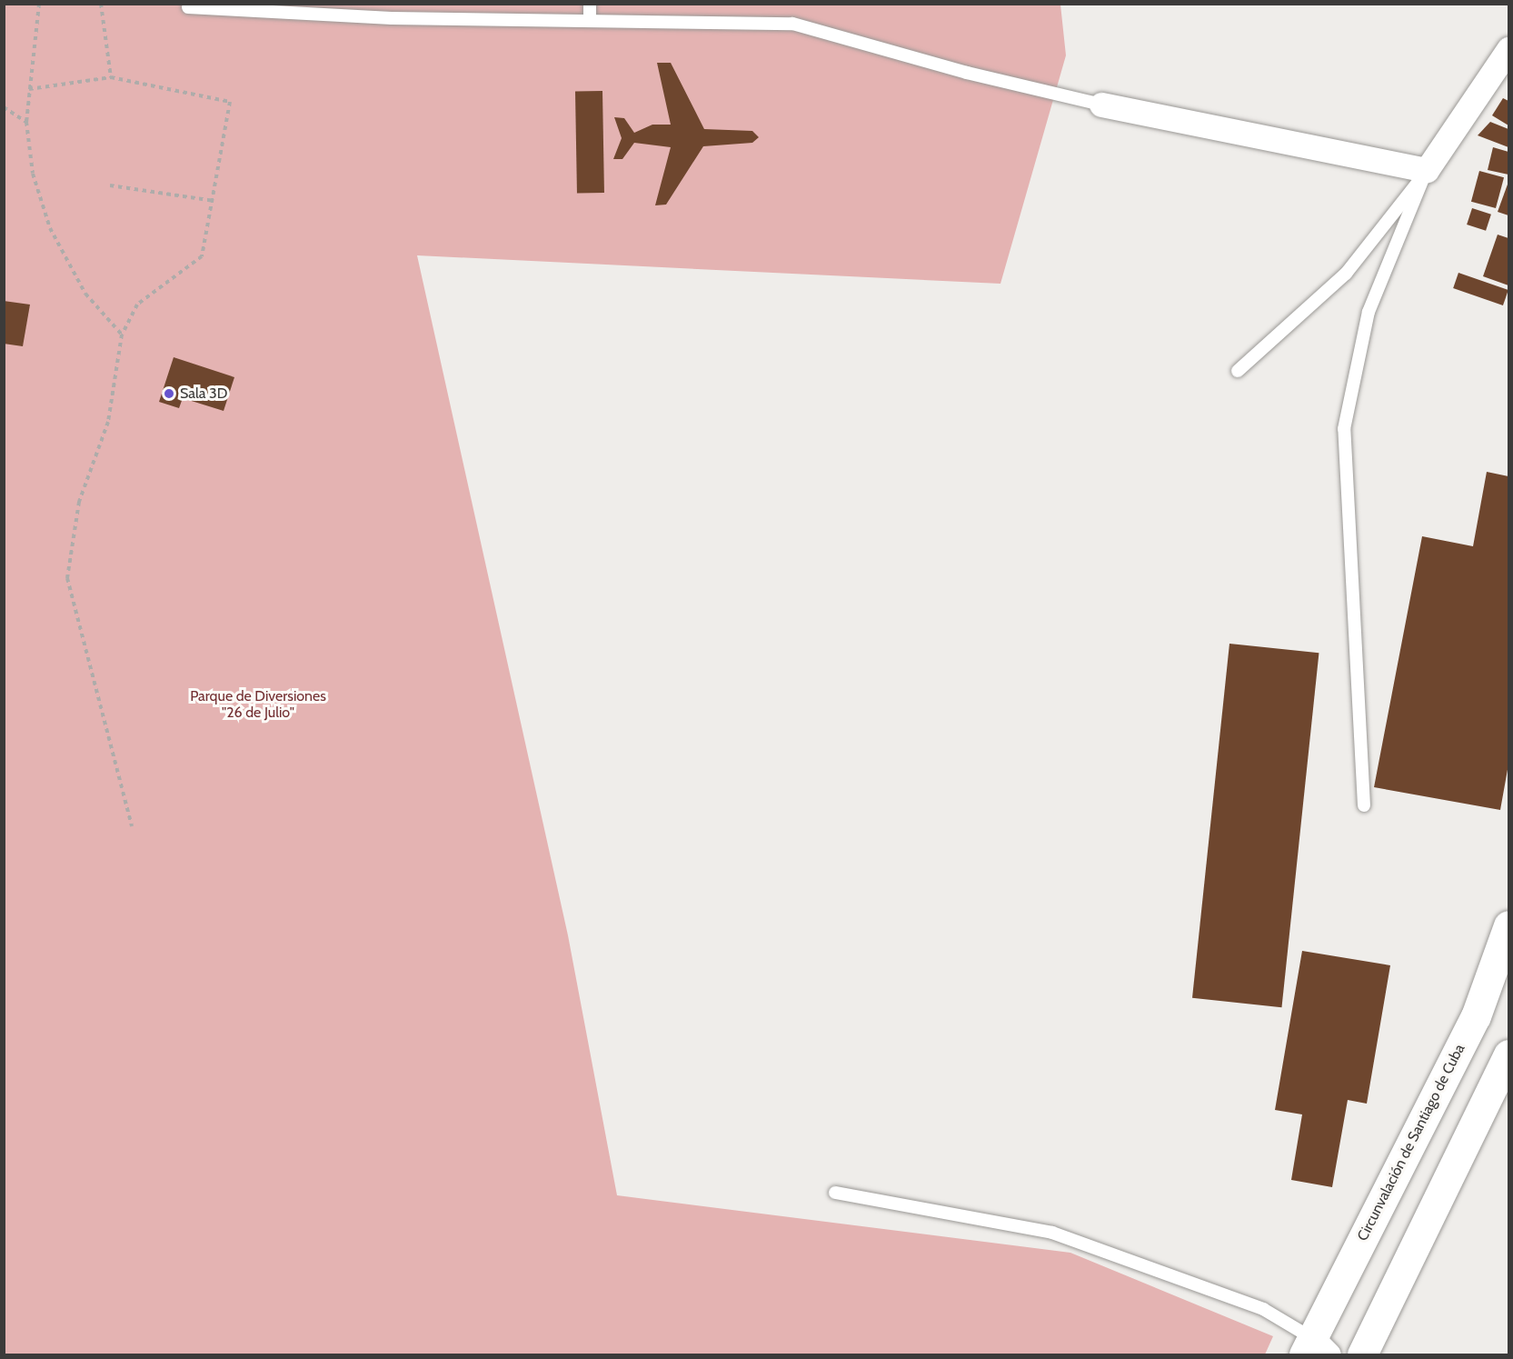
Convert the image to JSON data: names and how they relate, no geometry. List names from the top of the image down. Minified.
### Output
{"streets":{"highway":["Circunvalación de Santiago de Cuba"]},"parks":["Parque de Diversiones \"26 de Julio\""],"places":["Sala 3D"]}
